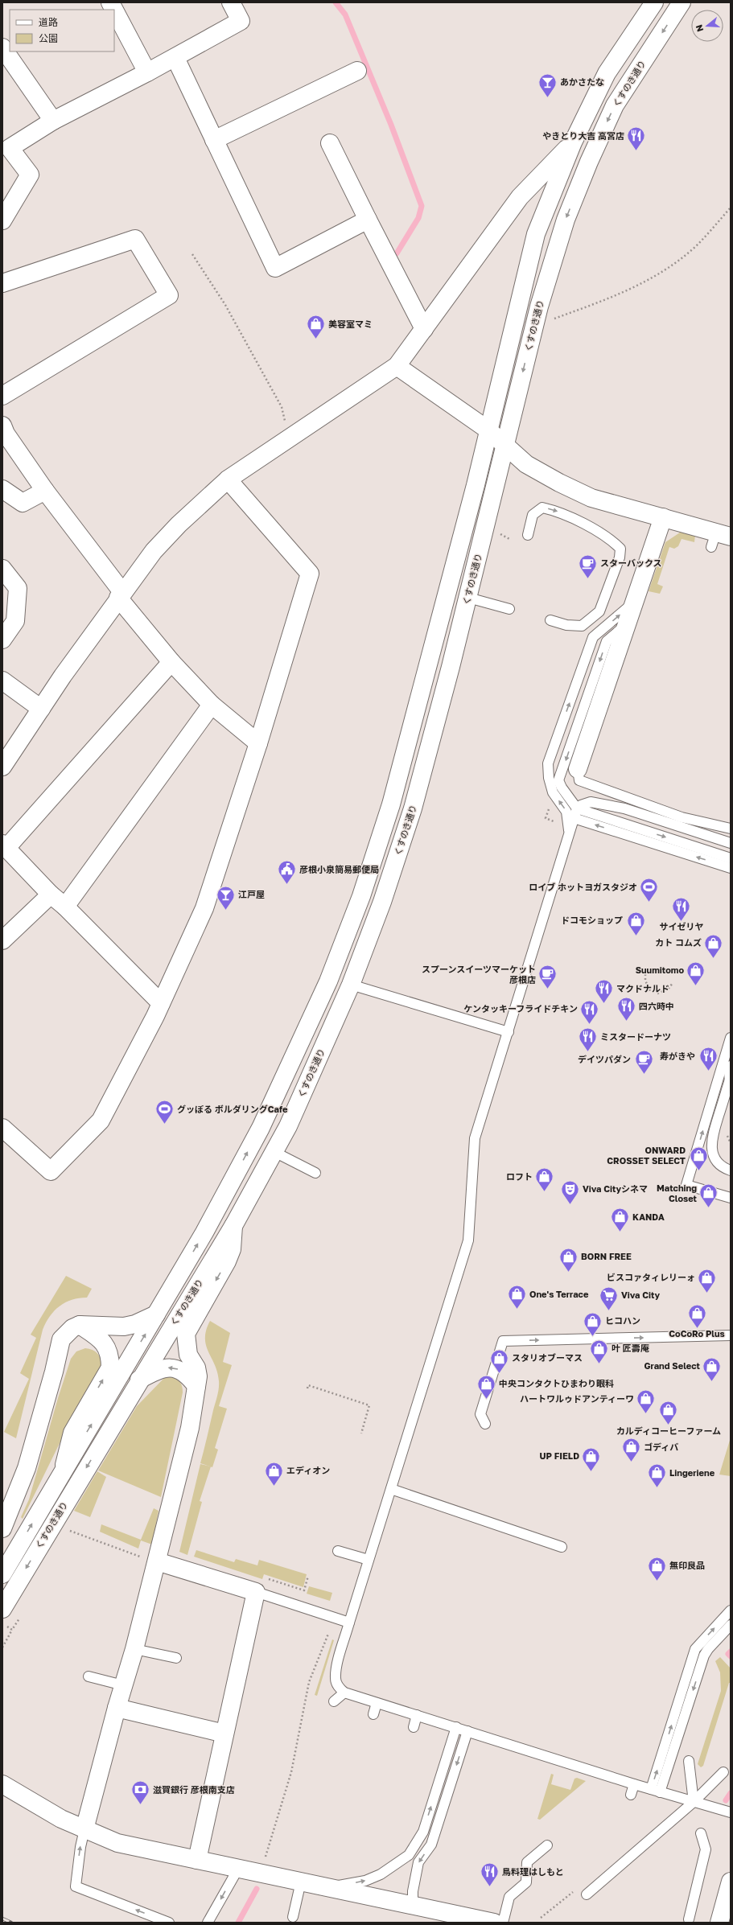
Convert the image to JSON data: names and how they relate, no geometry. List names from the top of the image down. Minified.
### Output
{"streets":{"street":["くすのき通り"]},"places":{"bar":["あかさたな","江戸屋"],"restaurant":["やきとり大吉 高宮店","サイゼリヤ","マクドナルド","四六時中","ケンタッキーフライドチキン","ミスタードーナツ","寿がきや","鳥料理はしもと"],"shop":["美容室マミ","ドコモショップ","カト コムズ","Suumitomo","ONWARD CROSSET SELECT","ロフト","Matching Closet","KANDA","BORN FREE","ビスコァタィレリーォ","One's Terrace","CoCoRo Plus","ヒコハン","叶 匠壽庵","スタリオブーマス","Grand Select","中央コンタクトひまわり眼科","ハートワルゥドアンティーワ","カルディコーヒーファーム","ゴディバ","UP FIELD","エディオン","Lingeriene","無印良品"],"cafe":["スターバックス","スプーンスイーツマーケット 彦根店","デイツパダン"],"public building":["彦根小泉簡易郵便局"],"sports":["ロイブ ホットヨガスタジオ","グッぽる ボルダリングCafe"],"theatre":["Viva Cityシネマ"],"supermarket":["Viva City"],"bank":["滋賀銀行 彦根南支店"]},"legend":["道路","公園"],"north":"left"}
